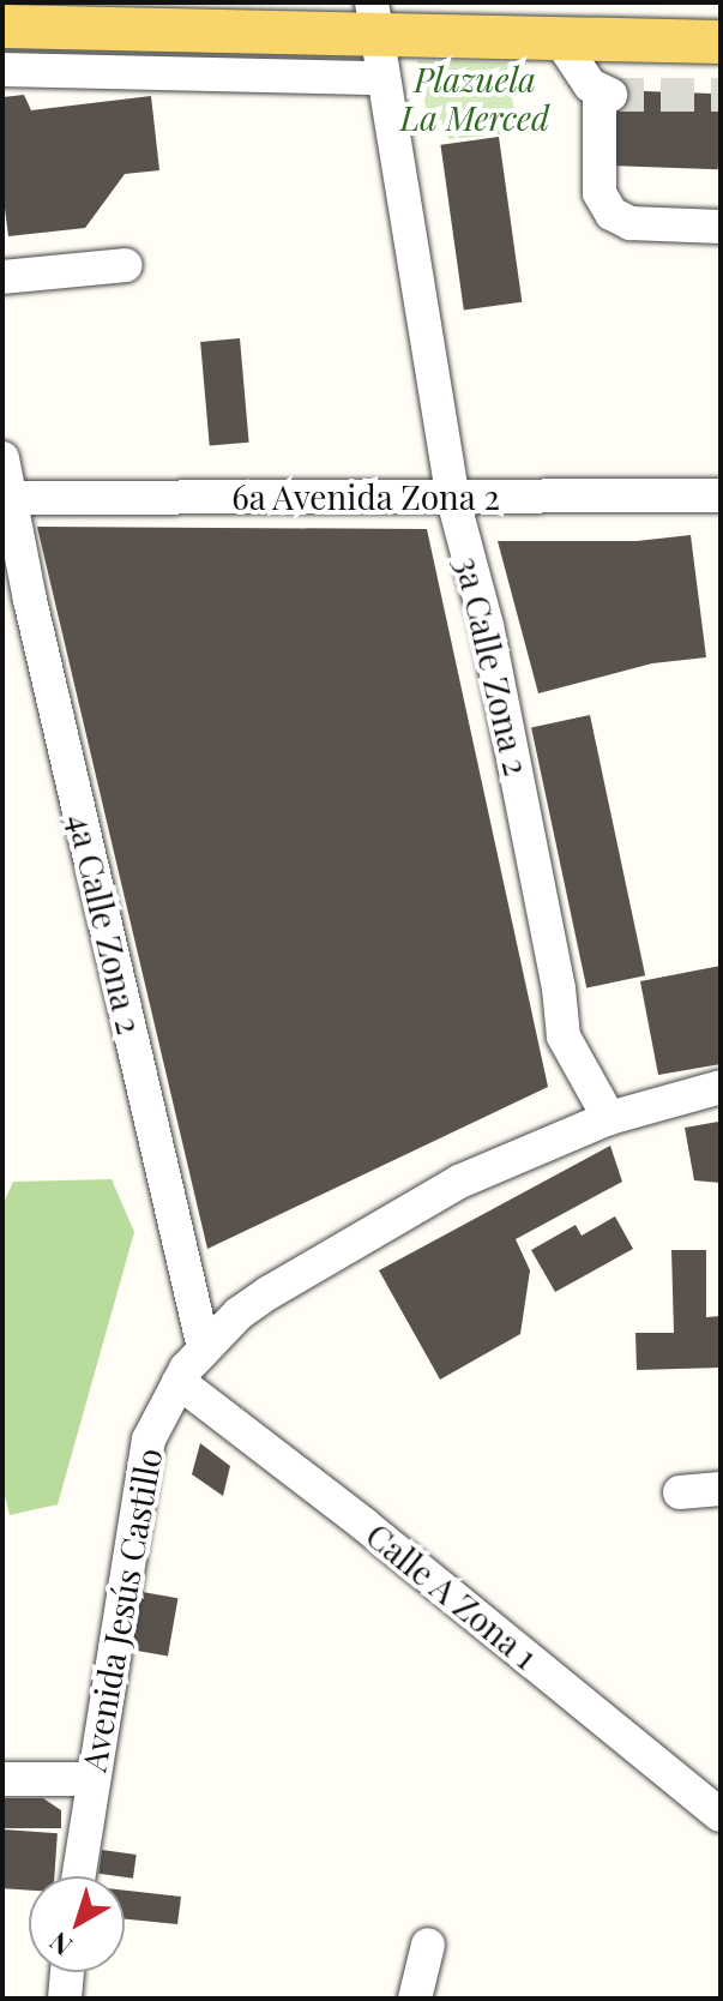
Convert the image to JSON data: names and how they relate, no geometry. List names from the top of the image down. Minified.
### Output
{"streets":{"street":["6a Avenida Zona 2","3a Calle Zona 2","4a Calle Zona 2","Calle A Zona 1","Avenida Jesús Castillo"]},"crossings":[["6a Avenida Zona 2","3a Calle Zona 2"],["6a Avenida Zona 2","4a Calle Zona 2"],["3a Calle Zona 2","Avenida Jesús Castillo"],["4a Calle Zona 2","Avenida Jesús Castillo"],["Calle A Zona 1","Avenida Jesús Castillo"]],"parks":["Plazuela La Merced"],"north":"bottom left"}
